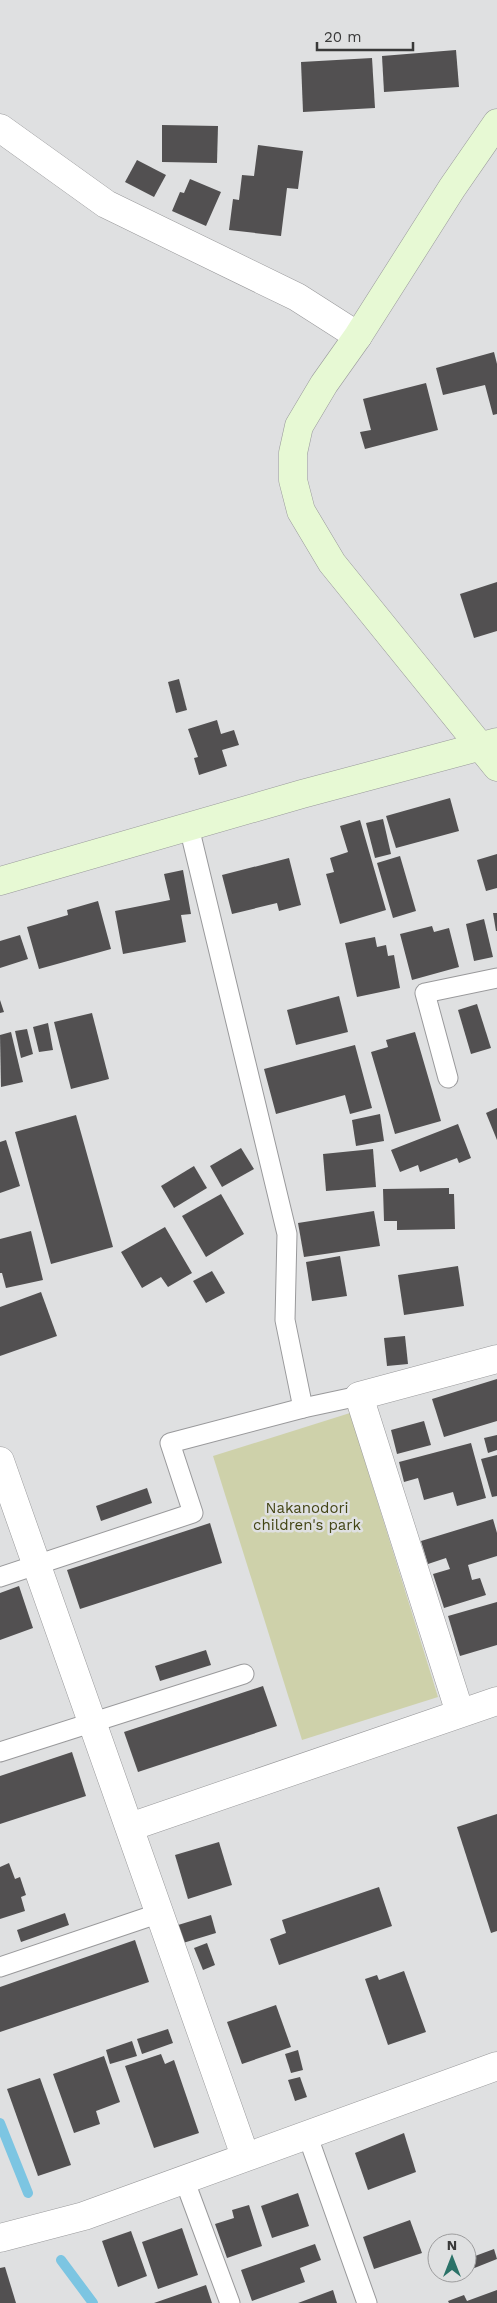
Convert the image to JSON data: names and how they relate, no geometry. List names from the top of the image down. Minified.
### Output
{"parks":["Nakanodori children's park"],"scale_bar":"20 m","north":"top"}
